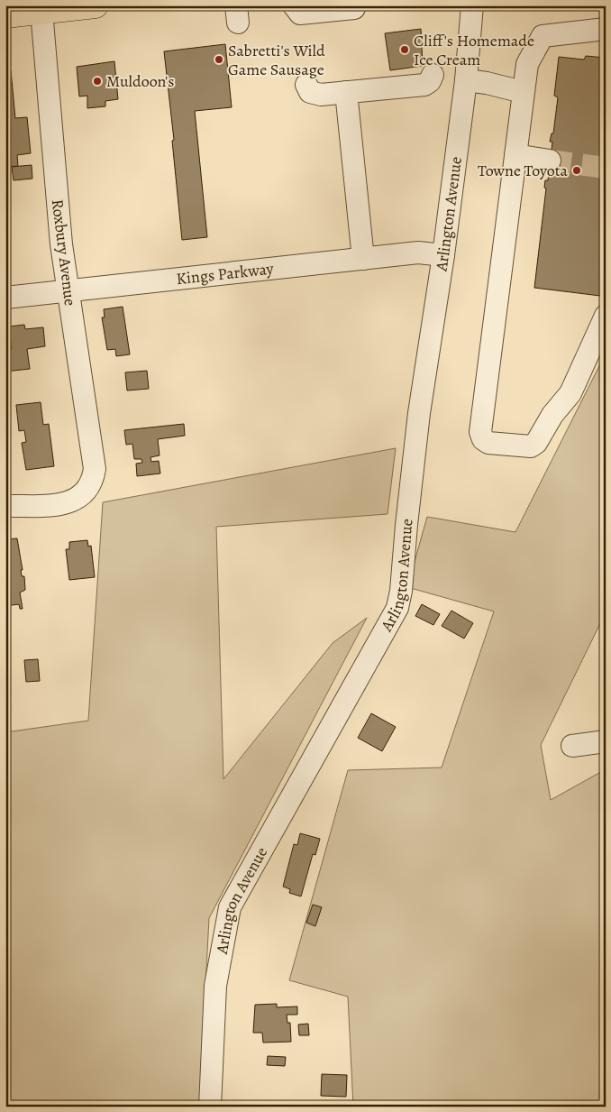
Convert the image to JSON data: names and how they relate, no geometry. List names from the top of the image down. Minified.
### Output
{"streets":{"street":["Arlington Avenue","Roxbury Avenue","Kings Parkway"]},"crossings":[["Arlington Avenue","Kings Parkway"],["Roxbury Avenue","Kings Parkway"]],"places":["Cliff's Homemade Ice Cream","Sabretti's Wild Game Sausage","Muldoon's","Towne Toyota"]}
